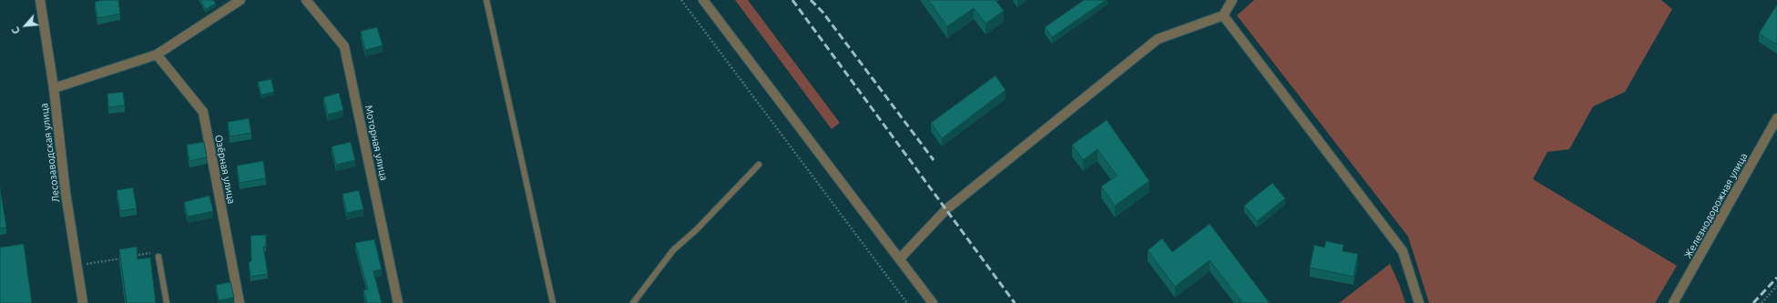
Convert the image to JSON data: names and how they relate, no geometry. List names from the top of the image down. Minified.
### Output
{"streets":{"street":["Моторная улица","Лесозаводская улица","Озёрная улица","Железнодорожная улица"]},"north":"bottom left"}
